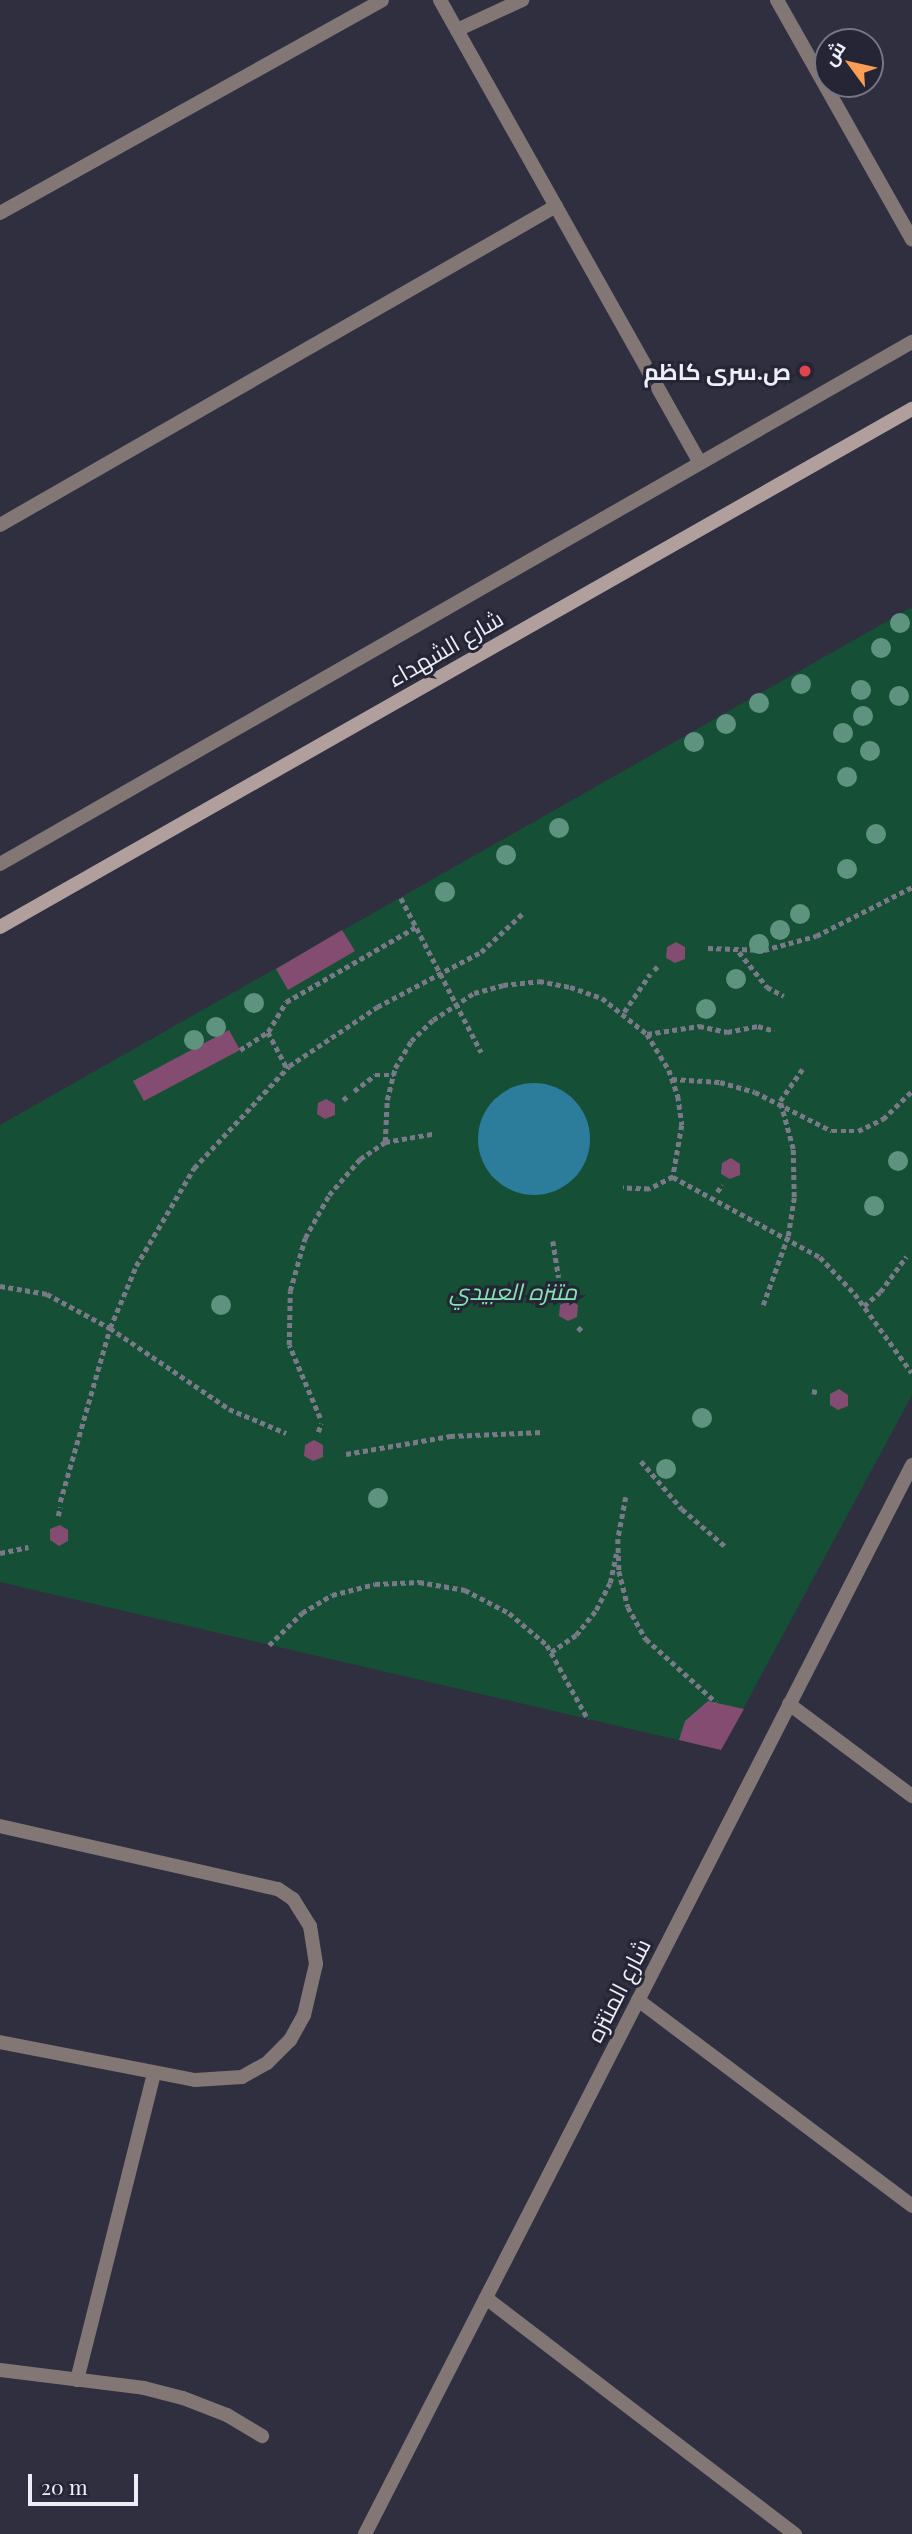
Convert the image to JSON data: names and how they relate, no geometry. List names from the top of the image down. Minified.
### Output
{"streets":{"street":["شارع الشهداء","شارع المنتزه"]},"parks":["متنزه العبيدي"],"places":["ص.سرى كاظم"],"scale_bar":"20 m","north":"top left"}
